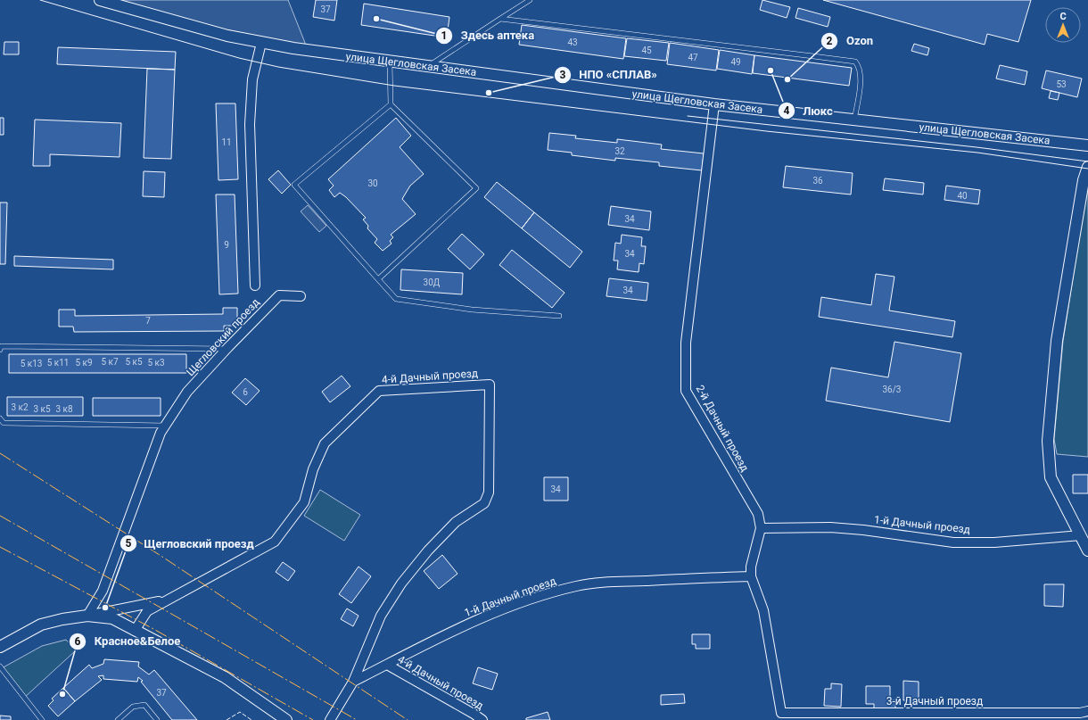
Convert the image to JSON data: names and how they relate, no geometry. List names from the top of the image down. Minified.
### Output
{"streets":{"street":["улица Щегловская Засека","Щегловский проезд","4-й Дачный проезд","2-й Дачный проезд","1-й Дачный проезд","3-й Дачный проезд"]},"crossings":[["улица Щегловская Засека","Щегловский проезд"],["улица Щегловская Засека","2-й Дачный проезд"],["4-й Дачный проезд","1-й Дачный проезд"],["2-й Дачный проезд","1-й Дачный проезд"],["2-й Дачный проезд","3-й Дачный проезд"]],"places":["Здесь аптека","Люкс","Ozon","НПО «СПЛАВ»","Щегловский проезд","Красное&Белое"],"house_numbers":["37","43","45","47","49","53","11","32","36","30","40","34","9","34","30Д","34","7","5 к7","5 к5","5 к11","5 к9","5 к3","5 к13","36/3","6","3 к2","3 к5","3 к8","34","37"],"north":"top"}
